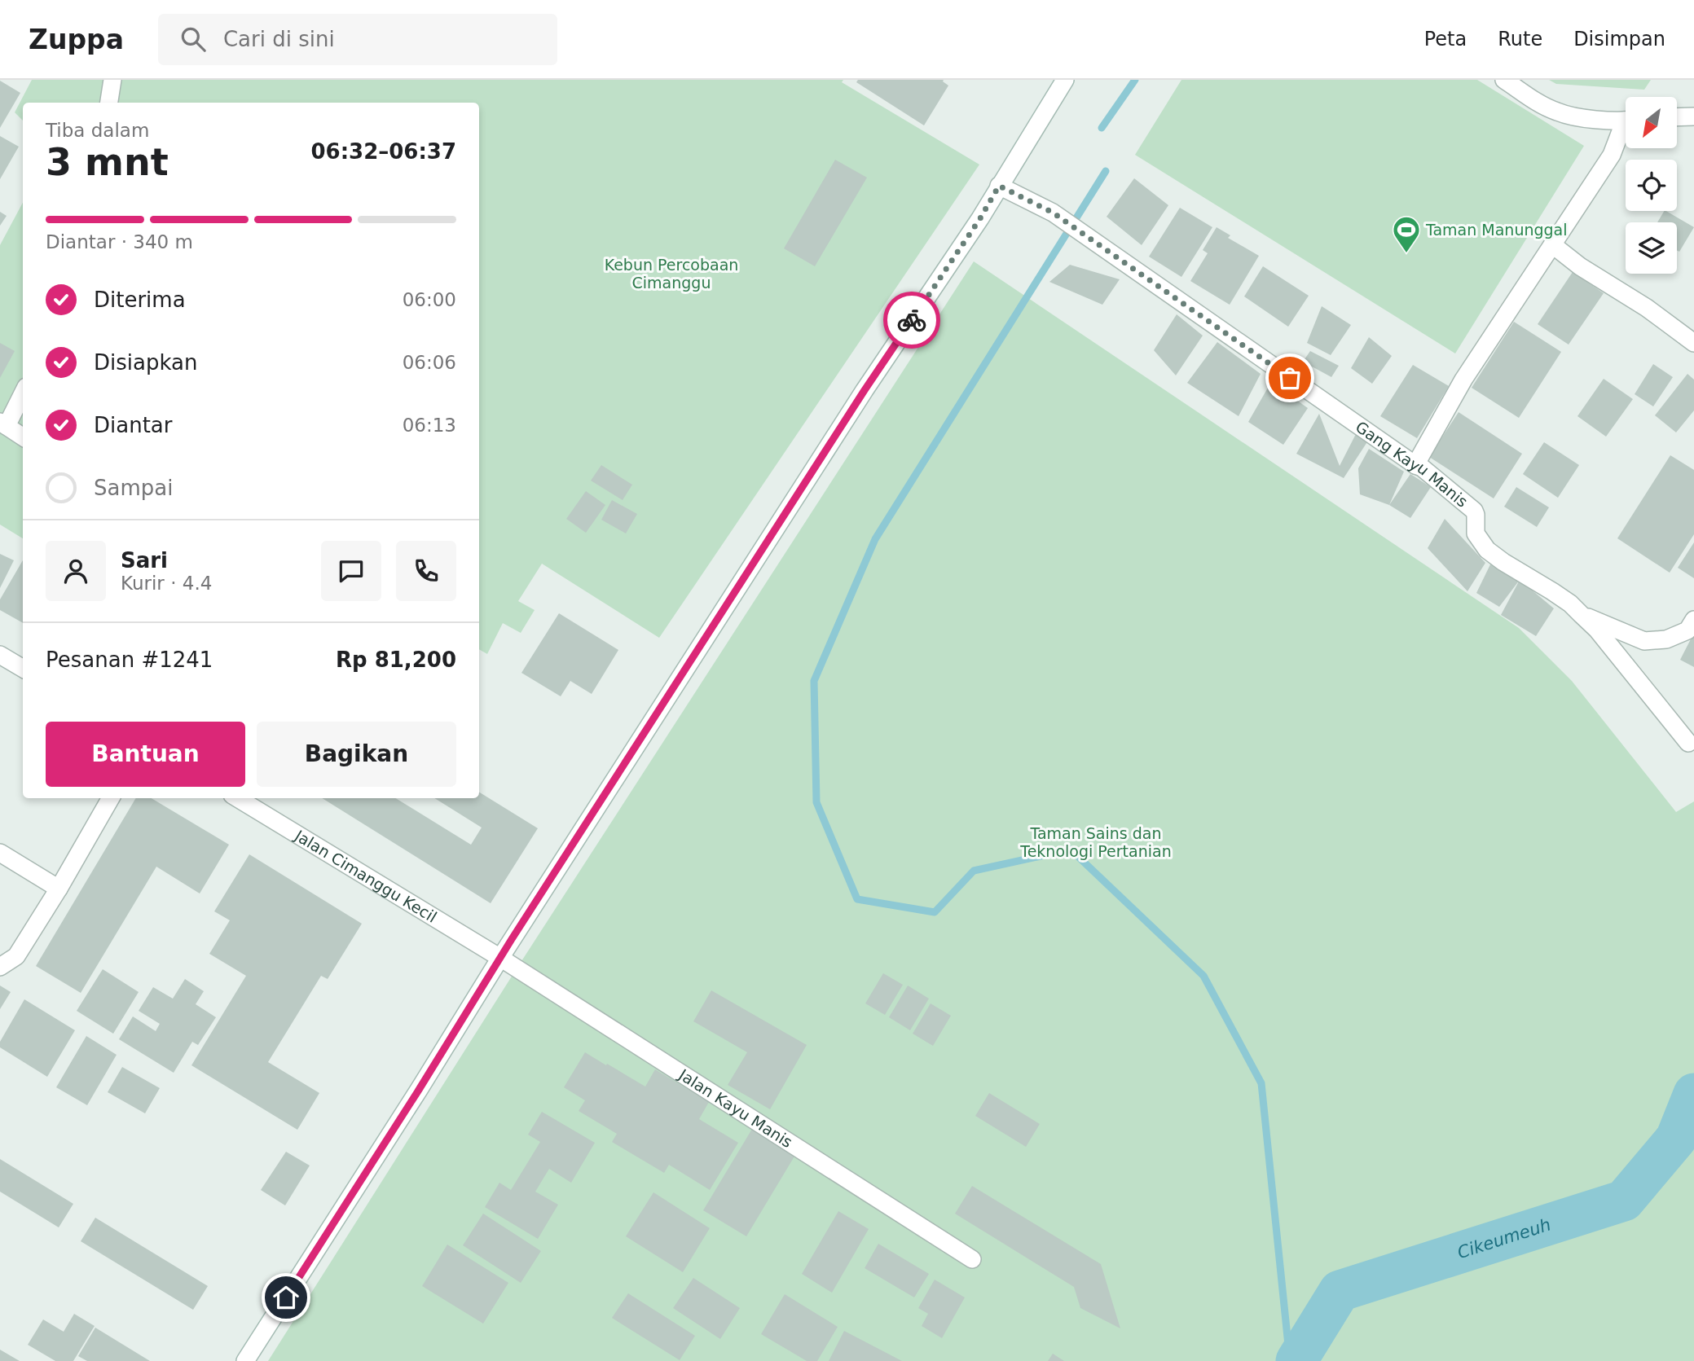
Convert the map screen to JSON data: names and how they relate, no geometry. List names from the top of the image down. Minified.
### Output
{"streets":{"street":["Gang Kayu Manis","Jalan Cimanggu Kecil","Jalan Kayu Manis"]},"crossings":[["Jalan Cimanggu Kecil","Jalan Kayu Manis"]],"water":["Cikeumeuh"],"parks":["Kebun Percobaan Cimanggu","Taman Sains dan Teknologi Pertanian"],"places":{"sports":["Taman Manunggal"]},"north":"bottom left","page":{"header":"Zuppa","search":"Cari di sini","nav":["Peta","Rute","Disimpan"],"heading":["3 mnt","Tiba dalam","06:32–06:37"],"panel":["Sari","Kurir · 4.4","Pesanan #1241","Rp 81,200"],"bar":"Diantar · 340 m","list":[["Diterima","06:00"],["Disiapkan","06:06"],["Diantar","06:13"],"Sampai"],"buttons":["Bantuan","Bagikan"]}}
